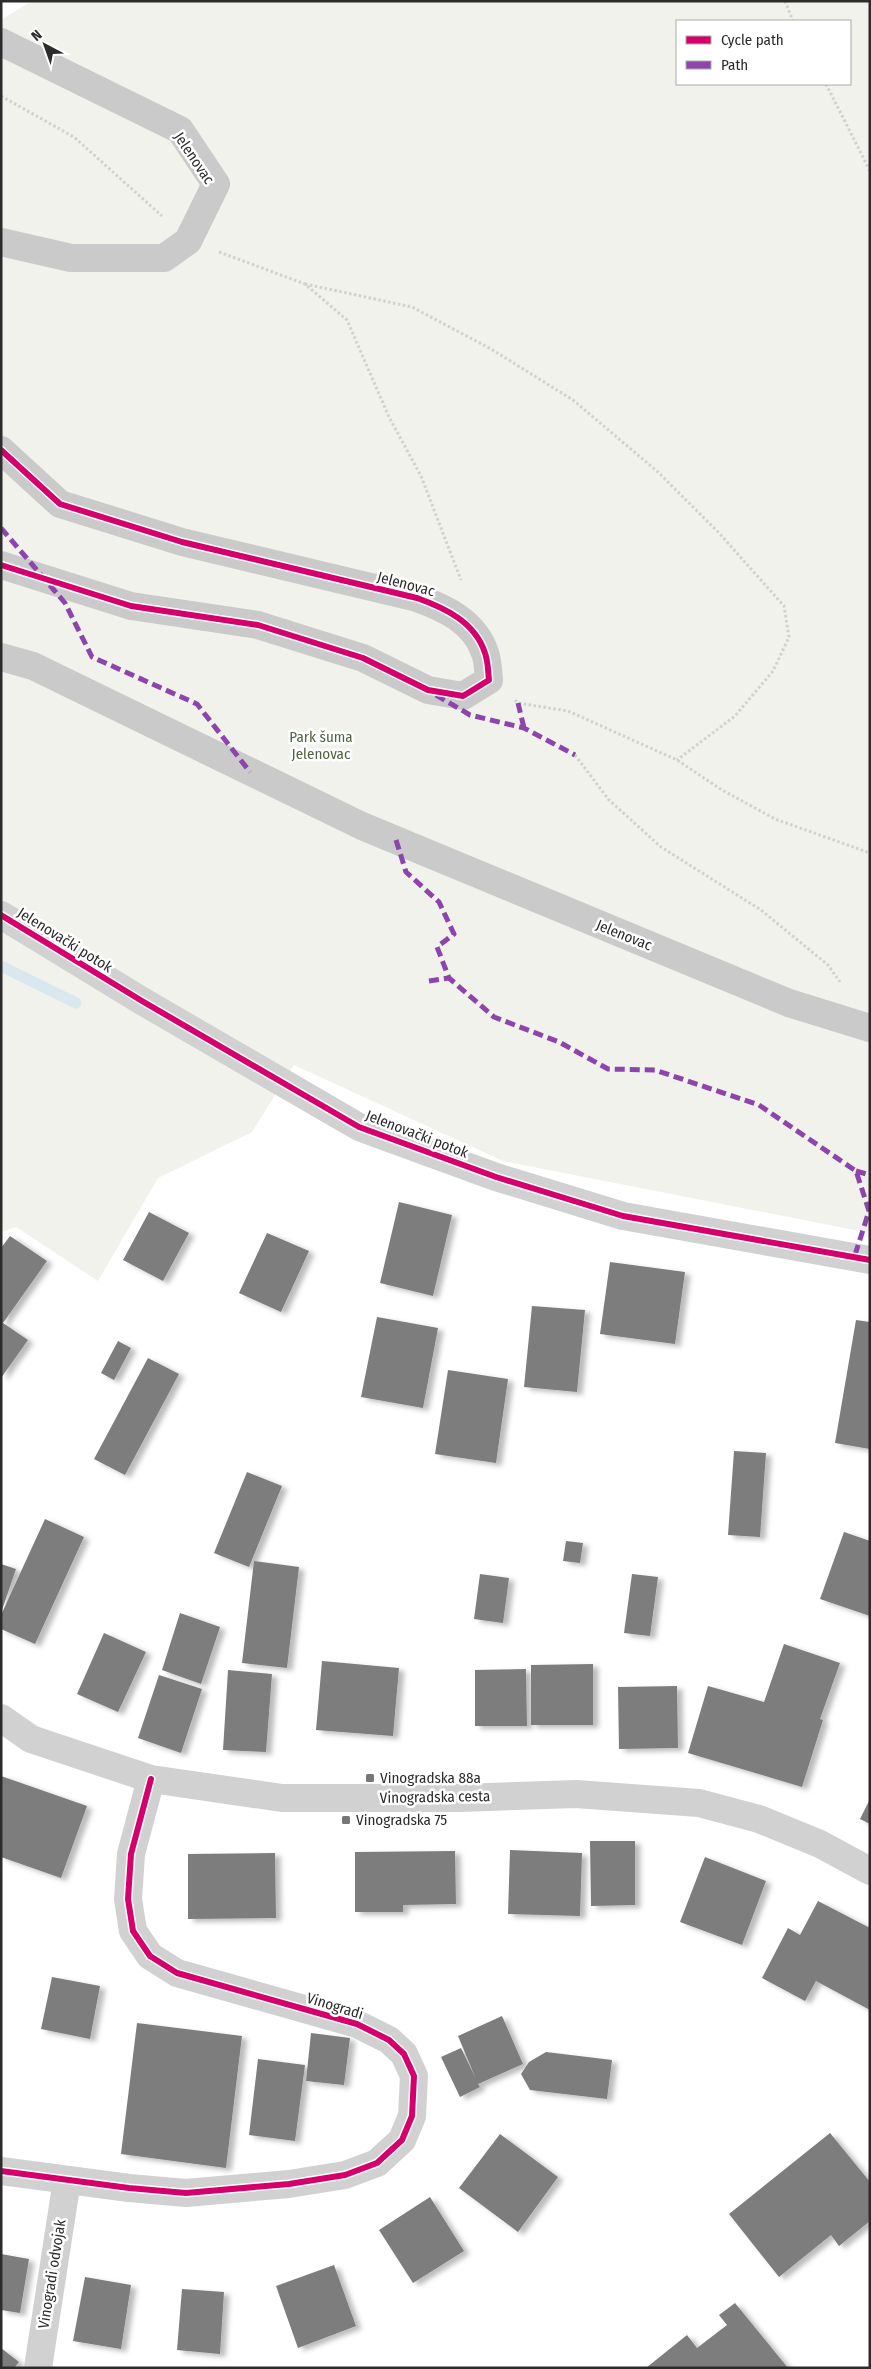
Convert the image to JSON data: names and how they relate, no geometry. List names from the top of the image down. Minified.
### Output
{"streets":{"street":["Jelenovac","Jelenovački potok","Vinogradska cesta","Vinogradi","Vinogradi odvojak"]},"crossings":[["Vinogradska cesta","Vinogradi"],["Vinogradi","Vinogradi odvojak"]],"parks":["Park šuma Jelenovac"],"places":{"transit":["Vinogradska 88a","Vinogradska 75"]},"legend":["Cycle path","Path"],"north":"top left"}
